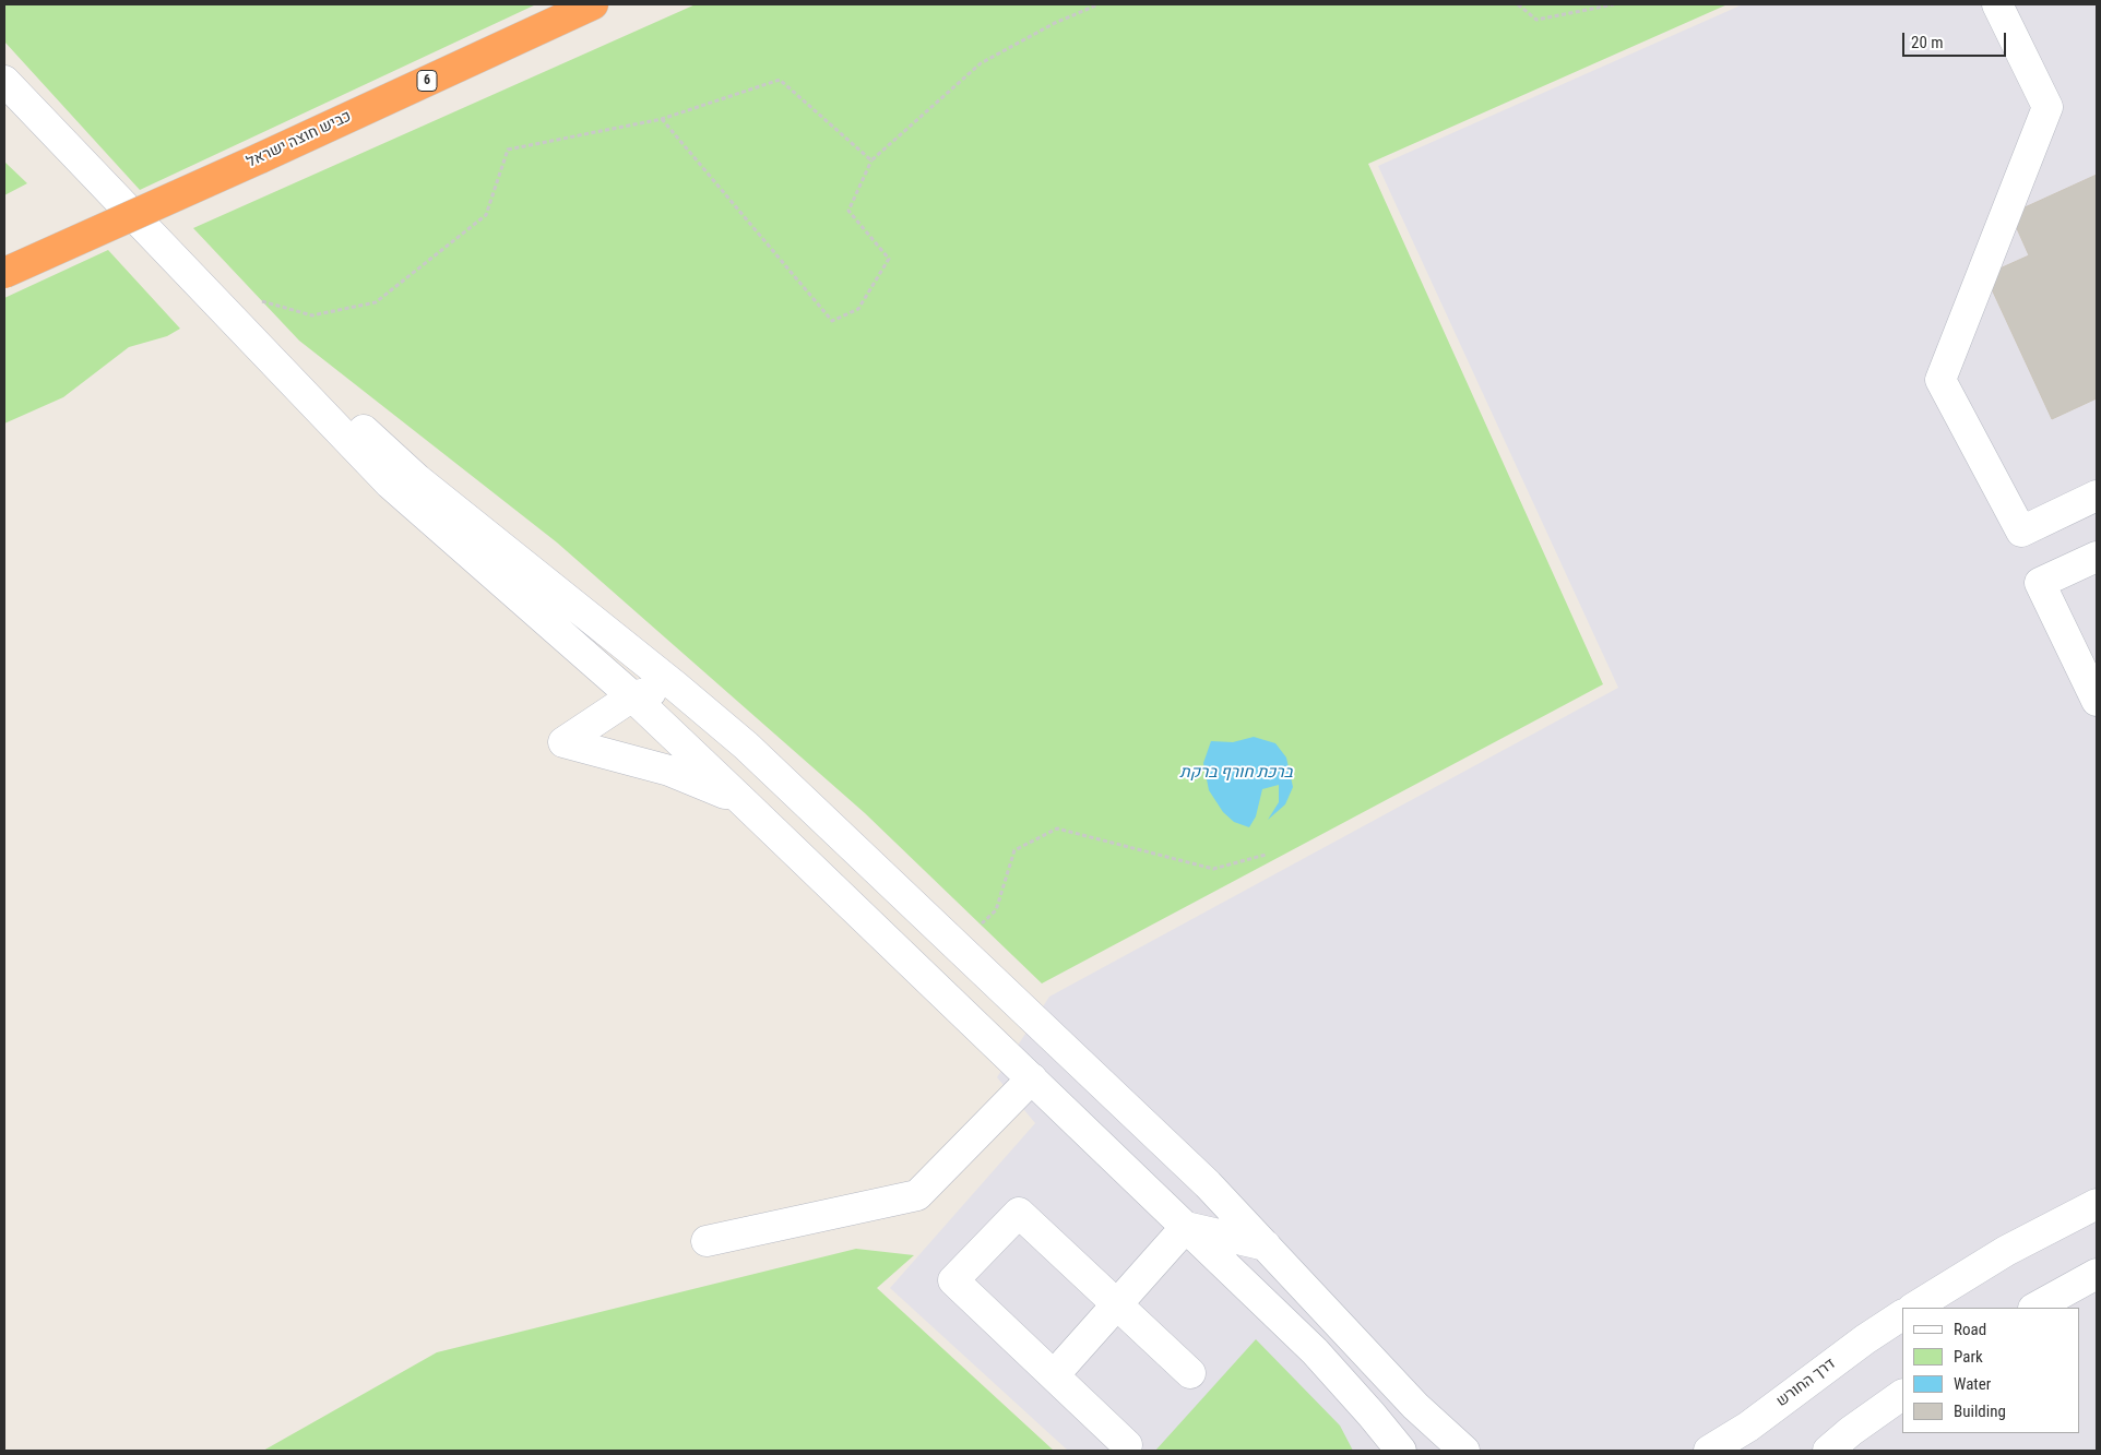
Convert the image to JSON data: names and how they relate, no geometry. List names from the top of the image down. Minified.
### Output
{"streets":{"highway":["6","כביש חוצה ישראל"],"street":["דרך החורש"]},"water":["ברכת חורף ברקת"],"legend":["Road","Park","Water","Building"],"scale_bar":"20 m"}
